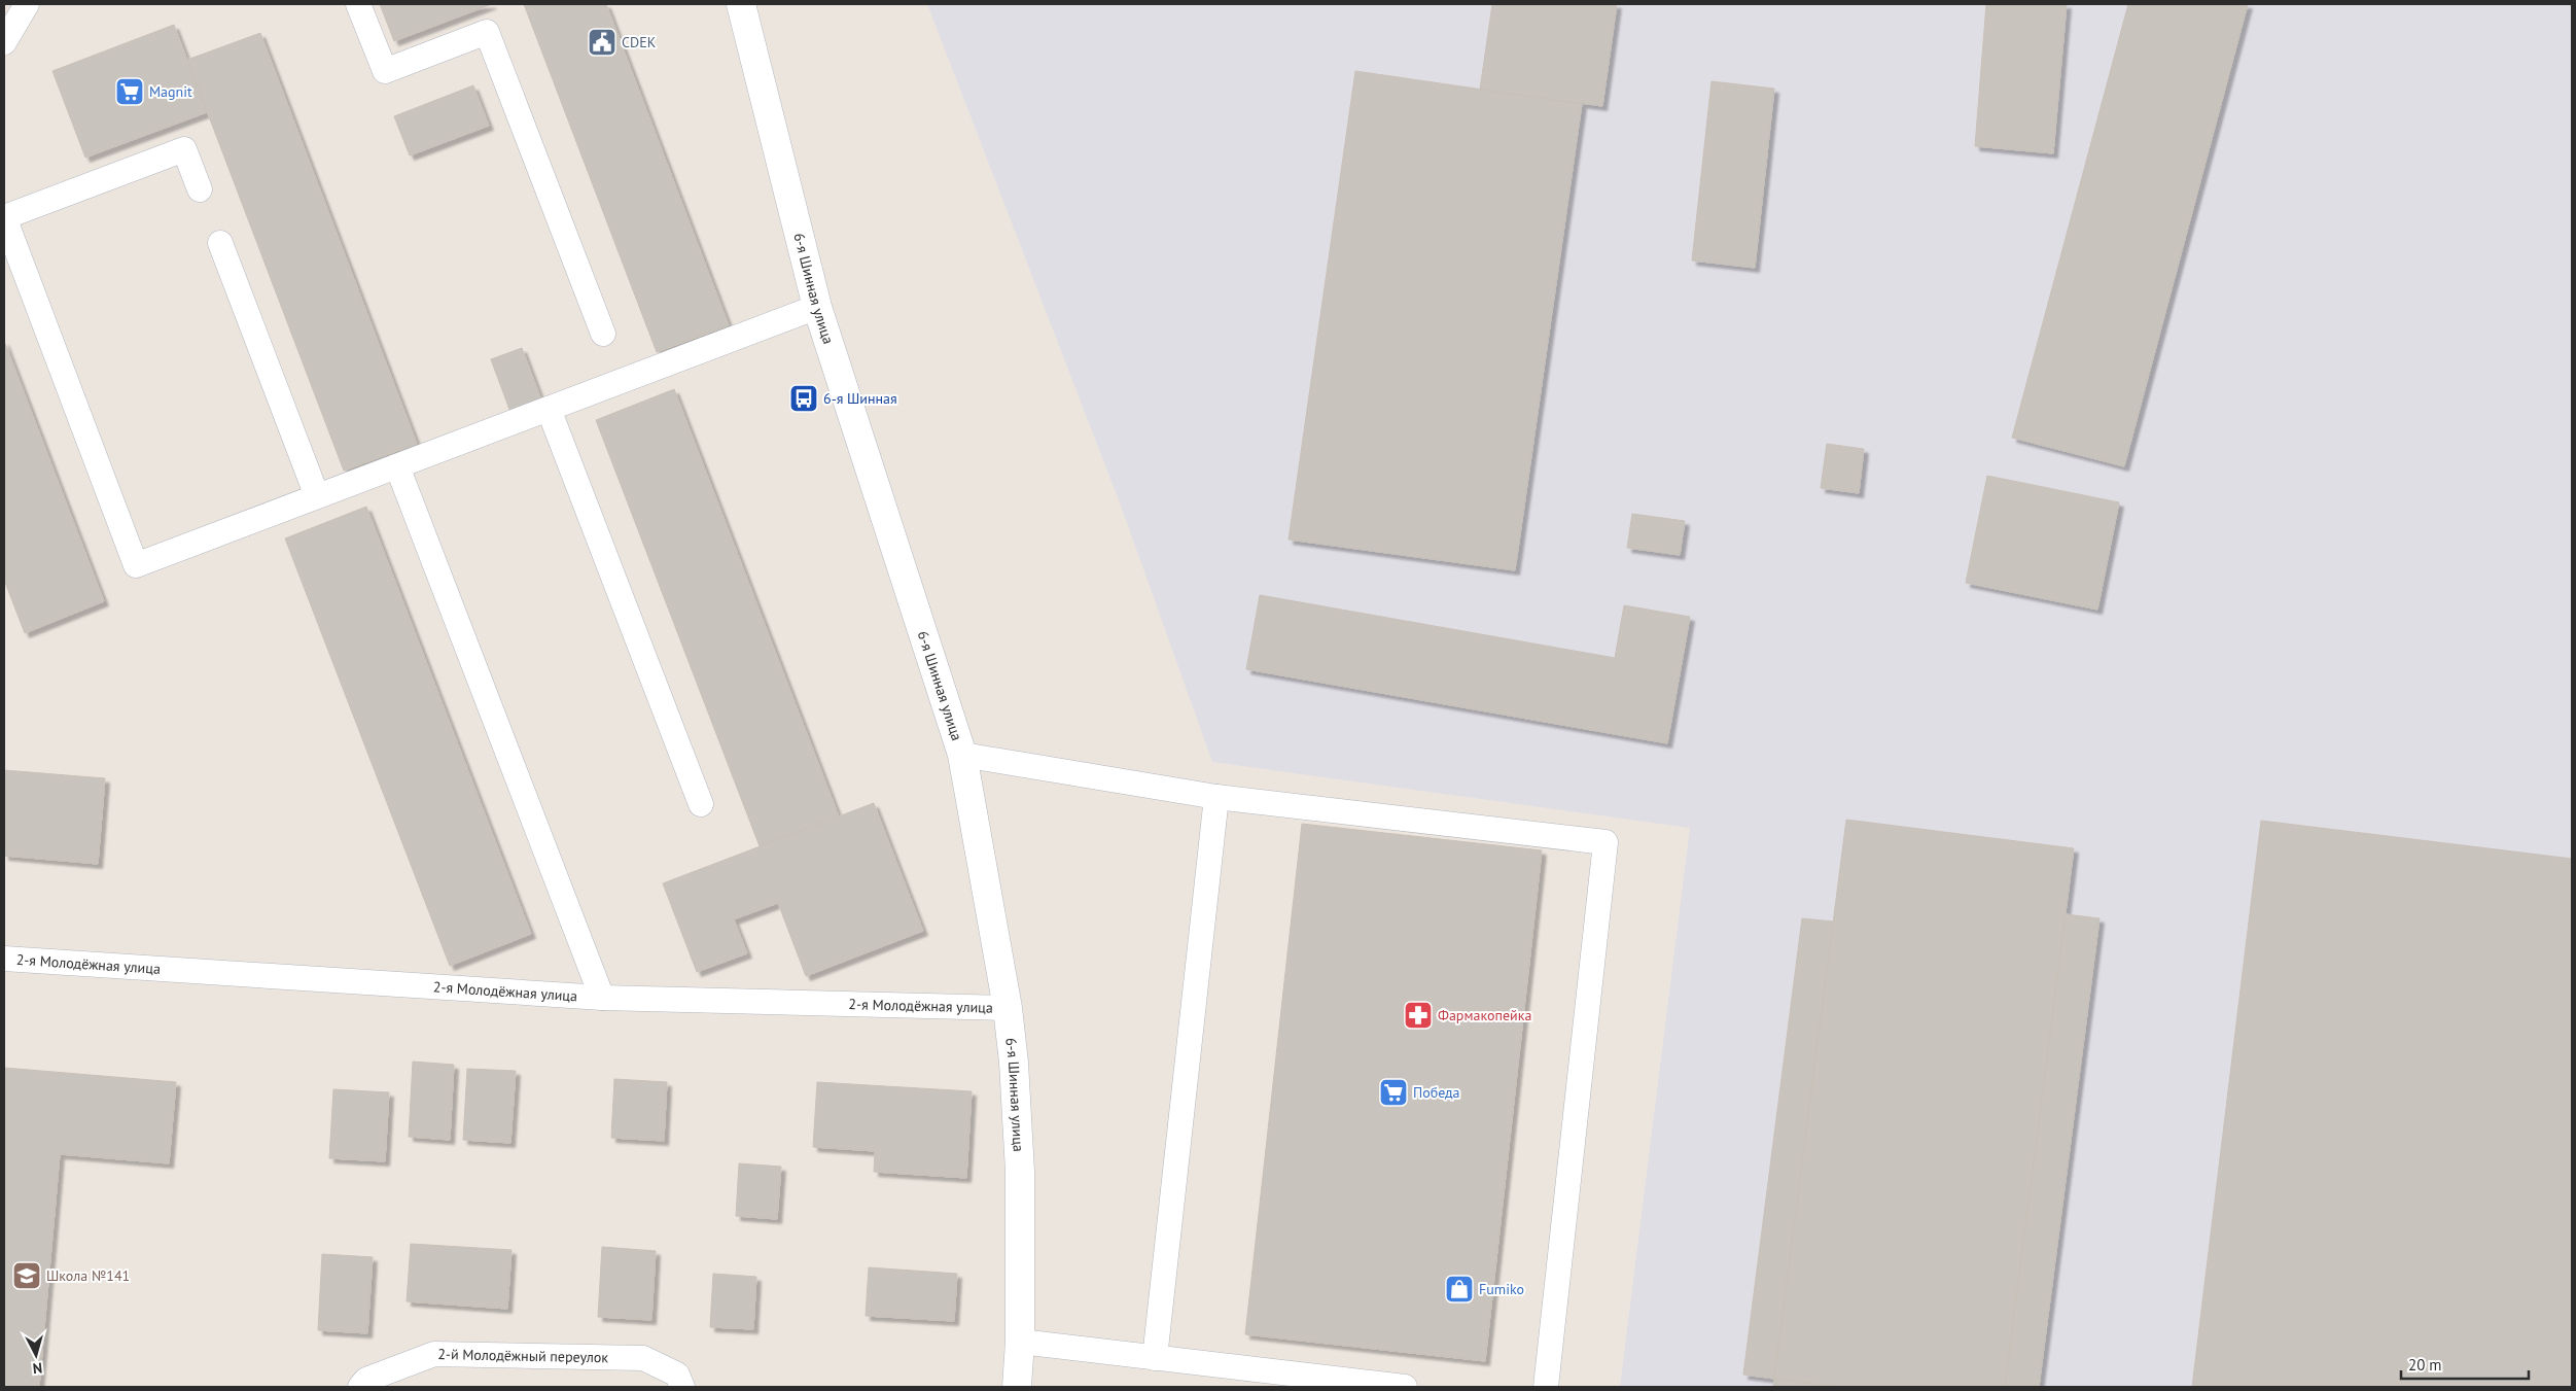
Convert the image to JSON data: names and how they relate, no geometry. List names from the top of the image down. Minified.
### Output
{"streets":{"main road":["6-я Шинная улица"],"lane":["2-я Молодёжная улица","2-й Молодёжный переулок"]},"crossings":[["6-я Шинная улица","2-я Молодёжная улица"]],"places":{"public building":["CDEK"],"supermarket":["Magnit","Победа"],"bus stop":["6-я Шинная"],"pharmacy":["Фармакопейка"],"school or university":["Школа №141"],"shop":["Fumiko"]},"scale_bar":"20 m","north":"bottom"}
